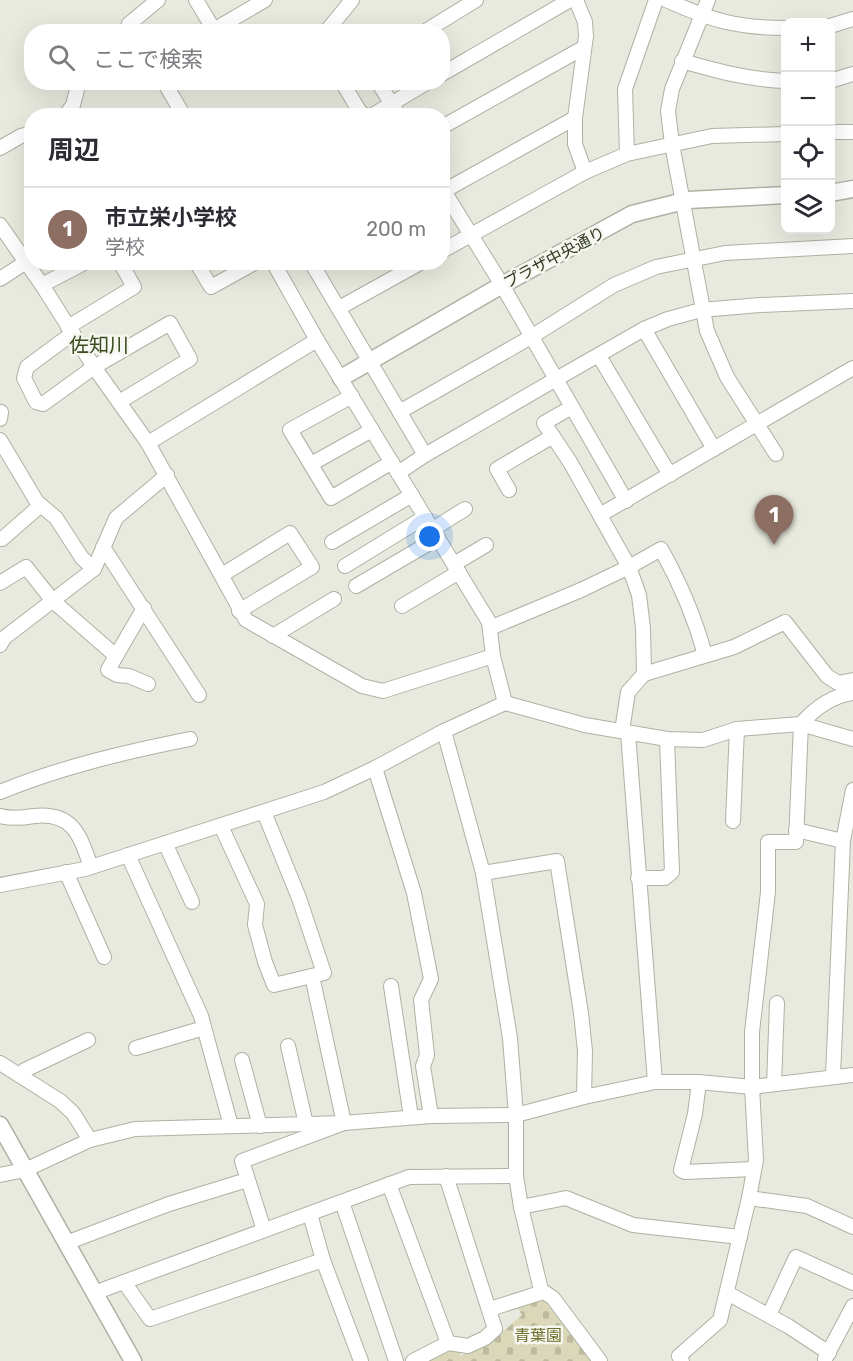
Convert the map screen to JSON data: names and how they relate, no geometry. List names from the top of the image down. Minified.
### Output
{"streets":{"street":["プラザ中央通り"]},"districts":["佐知川"],"parks":["青葉園"],"page":{"map_buttons":["+","−"],"search":"ここで検索","heading":"周辺","list":[{"mark":"1","name":"市立栄小学校","note":"学校","value":"200 m"}],"pins":"1"}}
